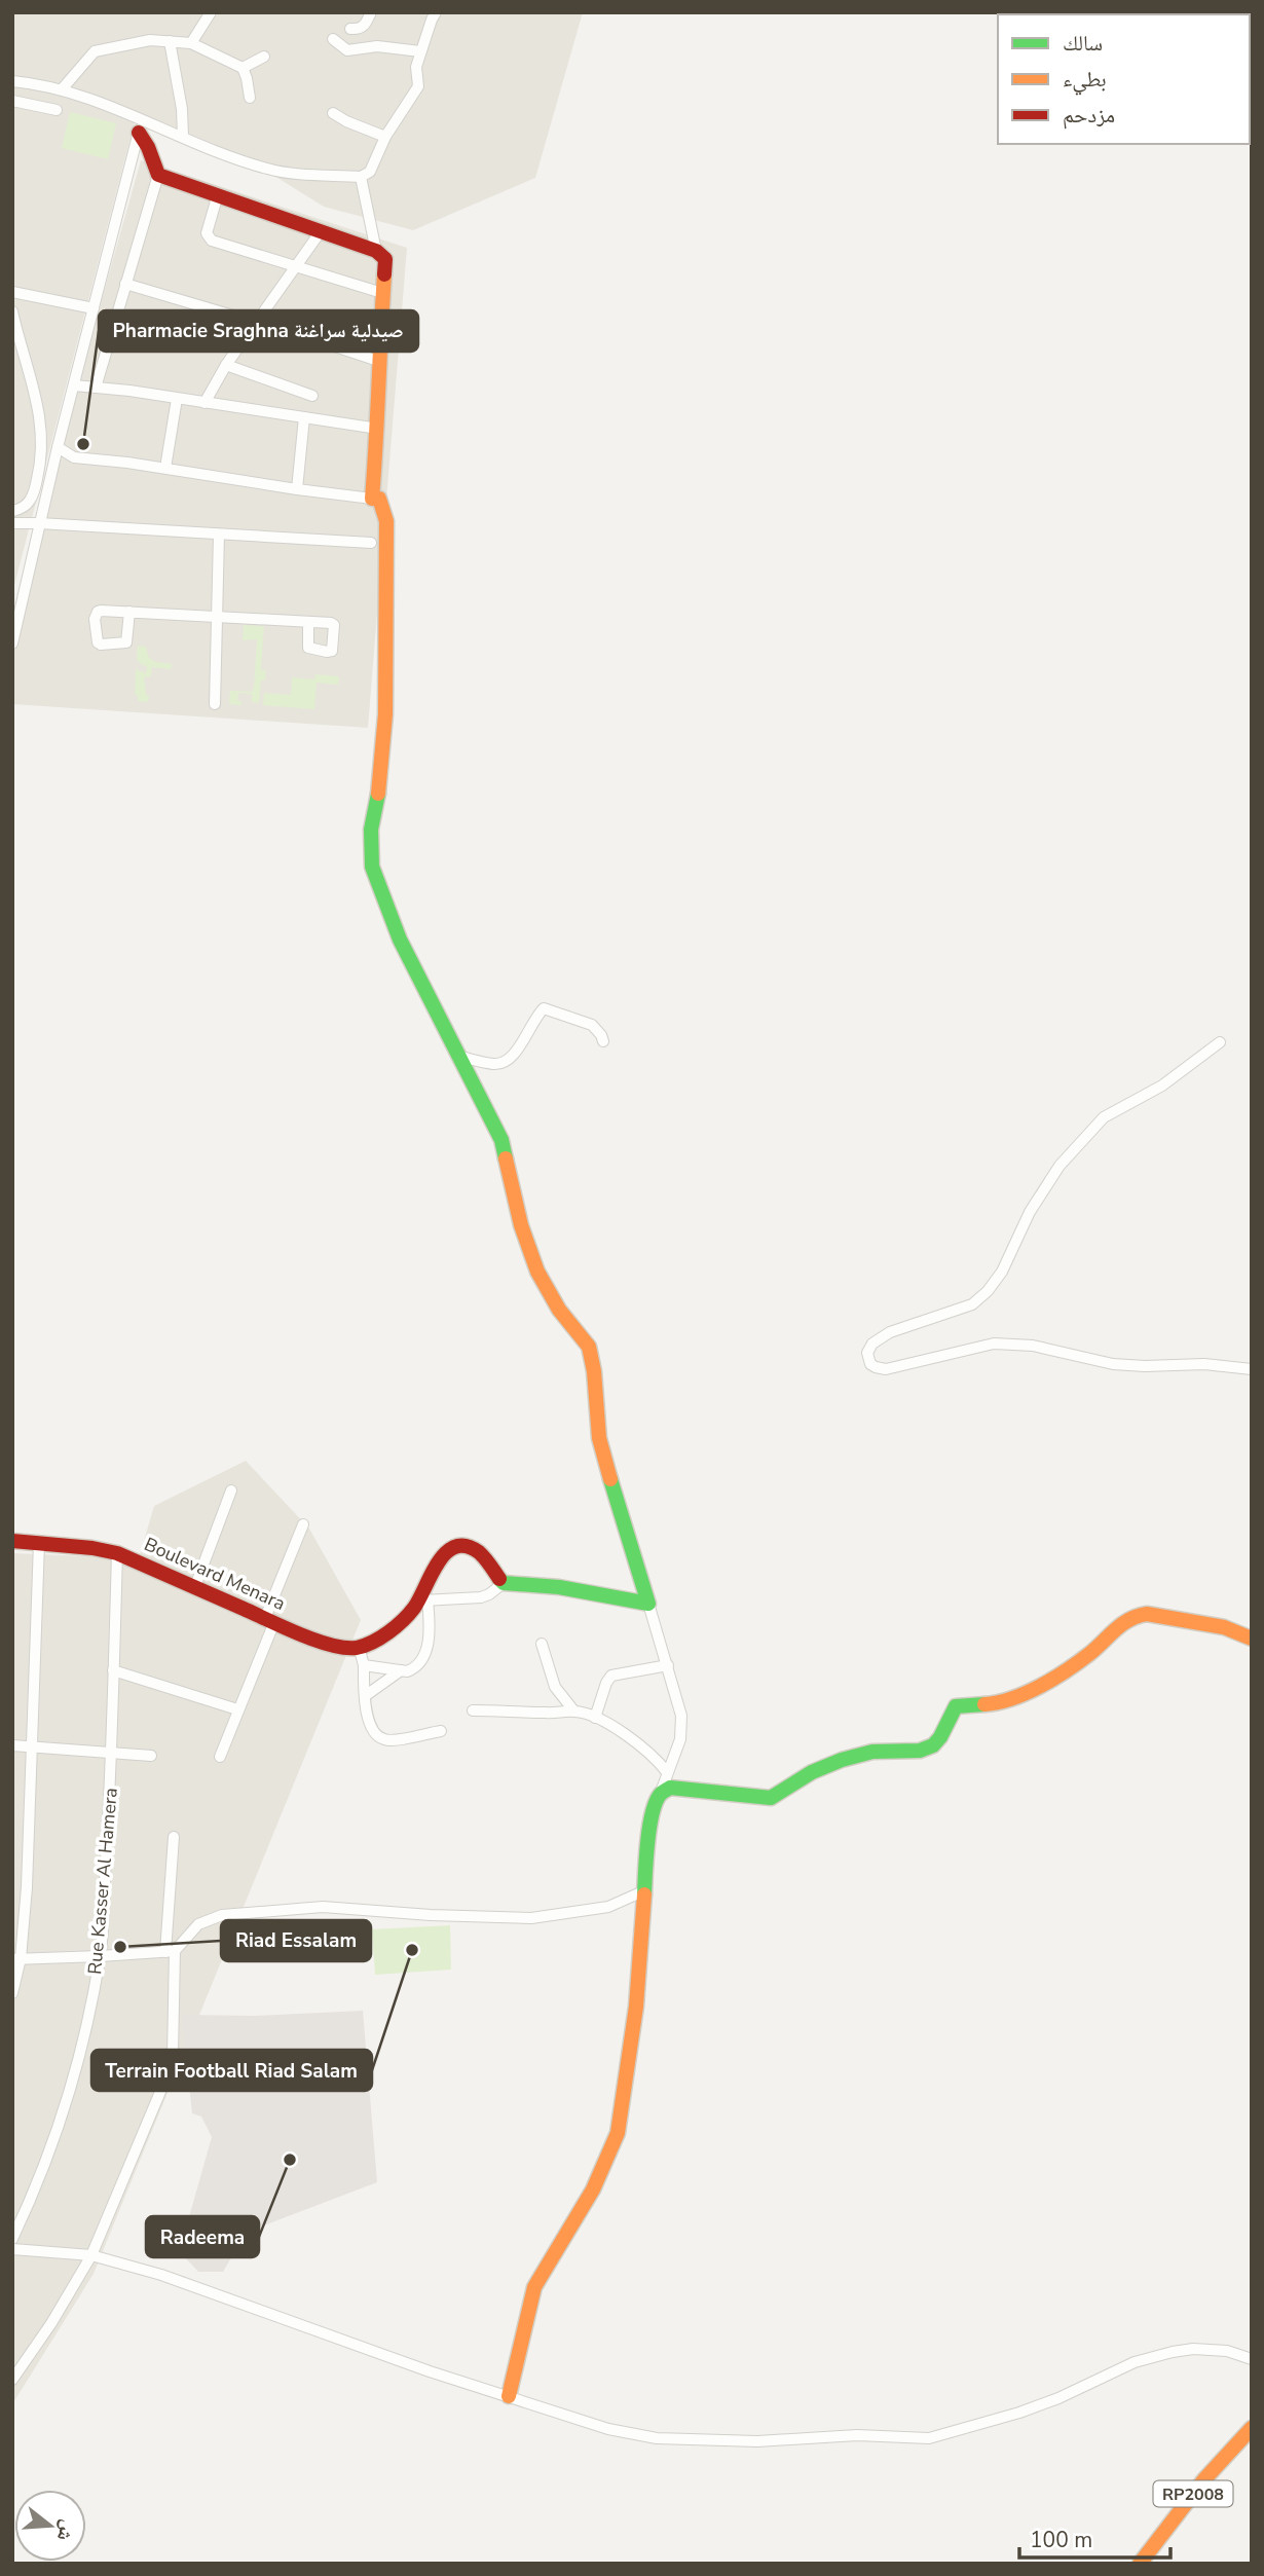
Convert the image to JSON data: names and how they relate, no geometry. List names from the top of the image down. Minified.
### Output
{"streets":{"main road":["Boulevard Menara","RP2008"],"street":["Rue Kasser Al Hamera"]},"crossings":[["Boulevard Menara","Rue Kasser Al Hamera"]],"places":["Pharmacie Sraghna صيدلية سراغنة","Riad Essalam","Terrain Football Riad Salam","Radeema"],"legend":["سالك","بطيء","مزدحم"],"scale_bar":"100 m","north":"right"}
